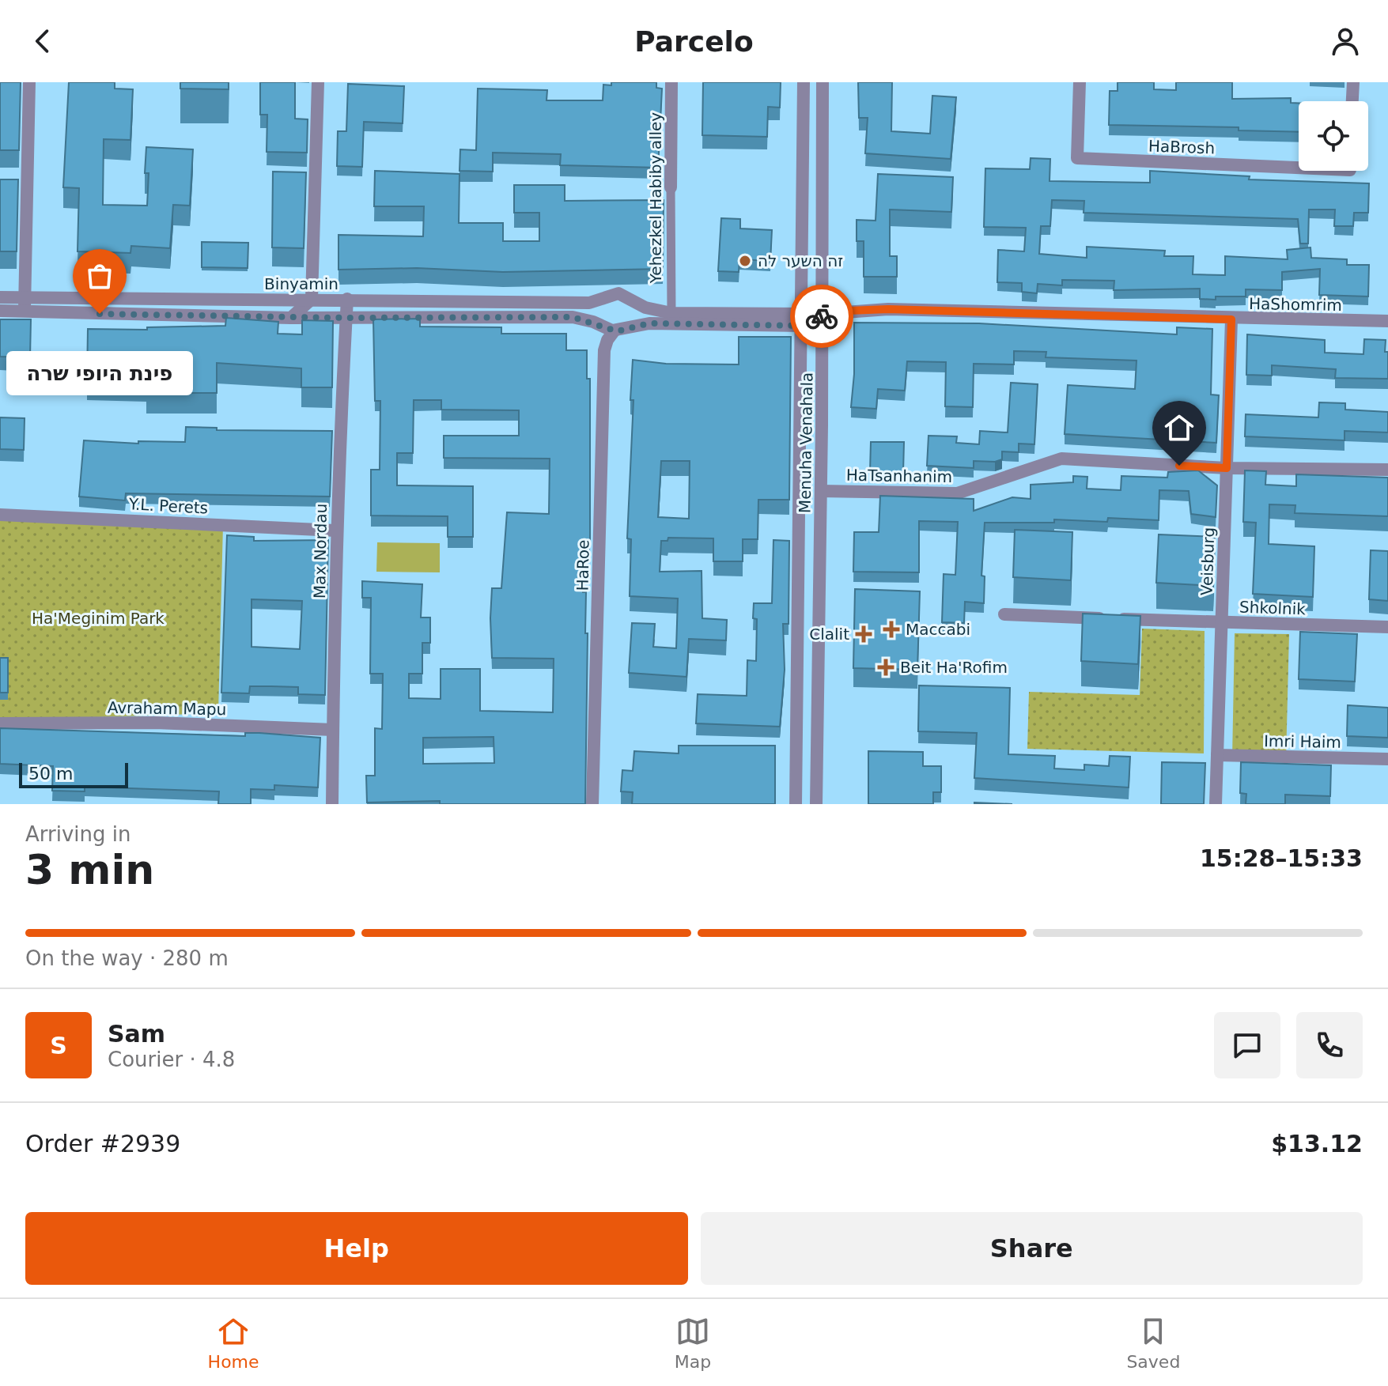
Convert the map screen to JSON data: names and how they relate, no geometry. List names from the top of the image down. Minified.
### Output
{"streets":{"street":["HaBrosh","Yehezkel Habiby alley","Binyamin","HaShomrim","Menuha Venahala","HaTsanhanim","Y.L. Perets","Max Nordau","Veisburg","HaRoe","Shkolnik","Avraham Mapu","Imri Haim"]},"crossings":[["Yehezkel Habiby alley","Binyamin"],["Binyamin","HaShomrim"],["Binyamin","Menuha Venahala"],["Binyamin","Max Nordau"],["Binyamin","HaRoe"],["HaShomrim","Menuha Venahala"],["HaShomrim","Veisburg"],["Menuha Venahala","HaTsanhanim"],["HaTsanhanim","Veisburg"],["Y.L. Perets","Max Nordau"],["Max Nordau","Avraham Mapu"],["Veisburg","Shkolnik"],["Veisburg","Imri Haim"]],"parks":["Ha'Meginim Park"],"places":{"other":["זה השער לה","פינת היופי שרה"],"health":["Maccabi","Clalit","Beit Ha'Rofim"]},"scale_bar":"50 m","page":{"header":"Parcelo","bubble":"פינת היופי שרה","scale":"50 m","heading":["3 min","Arriving in","15:28–15:33"],"panel":["Sam","Courier · 4.8","Order #2939","$13.12"],"bar":"On the way · 280 m","round":"S","buttons":["Help","Share"],"tabs":["Home","Map","Saved"]}}
